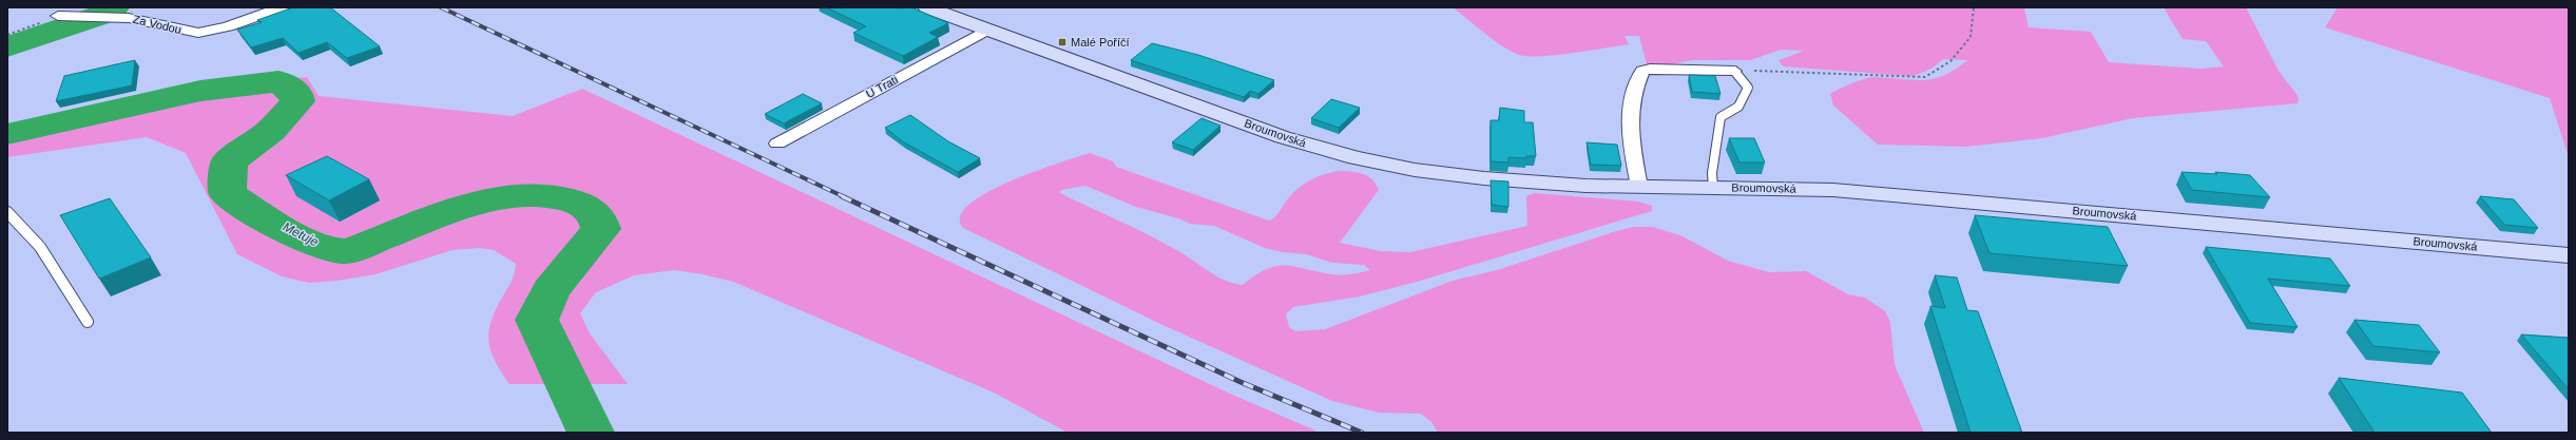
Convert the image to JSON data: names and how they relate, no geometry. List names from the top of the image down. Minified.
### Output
{"streets":{"main road":["Broumovská"],"street":["Za Vodou","U Trati"]},"crossings":[["U Trati","Broumovská"]],"water":["Metuje"],"places":{"transit":["Malé Poříčí"]}}
